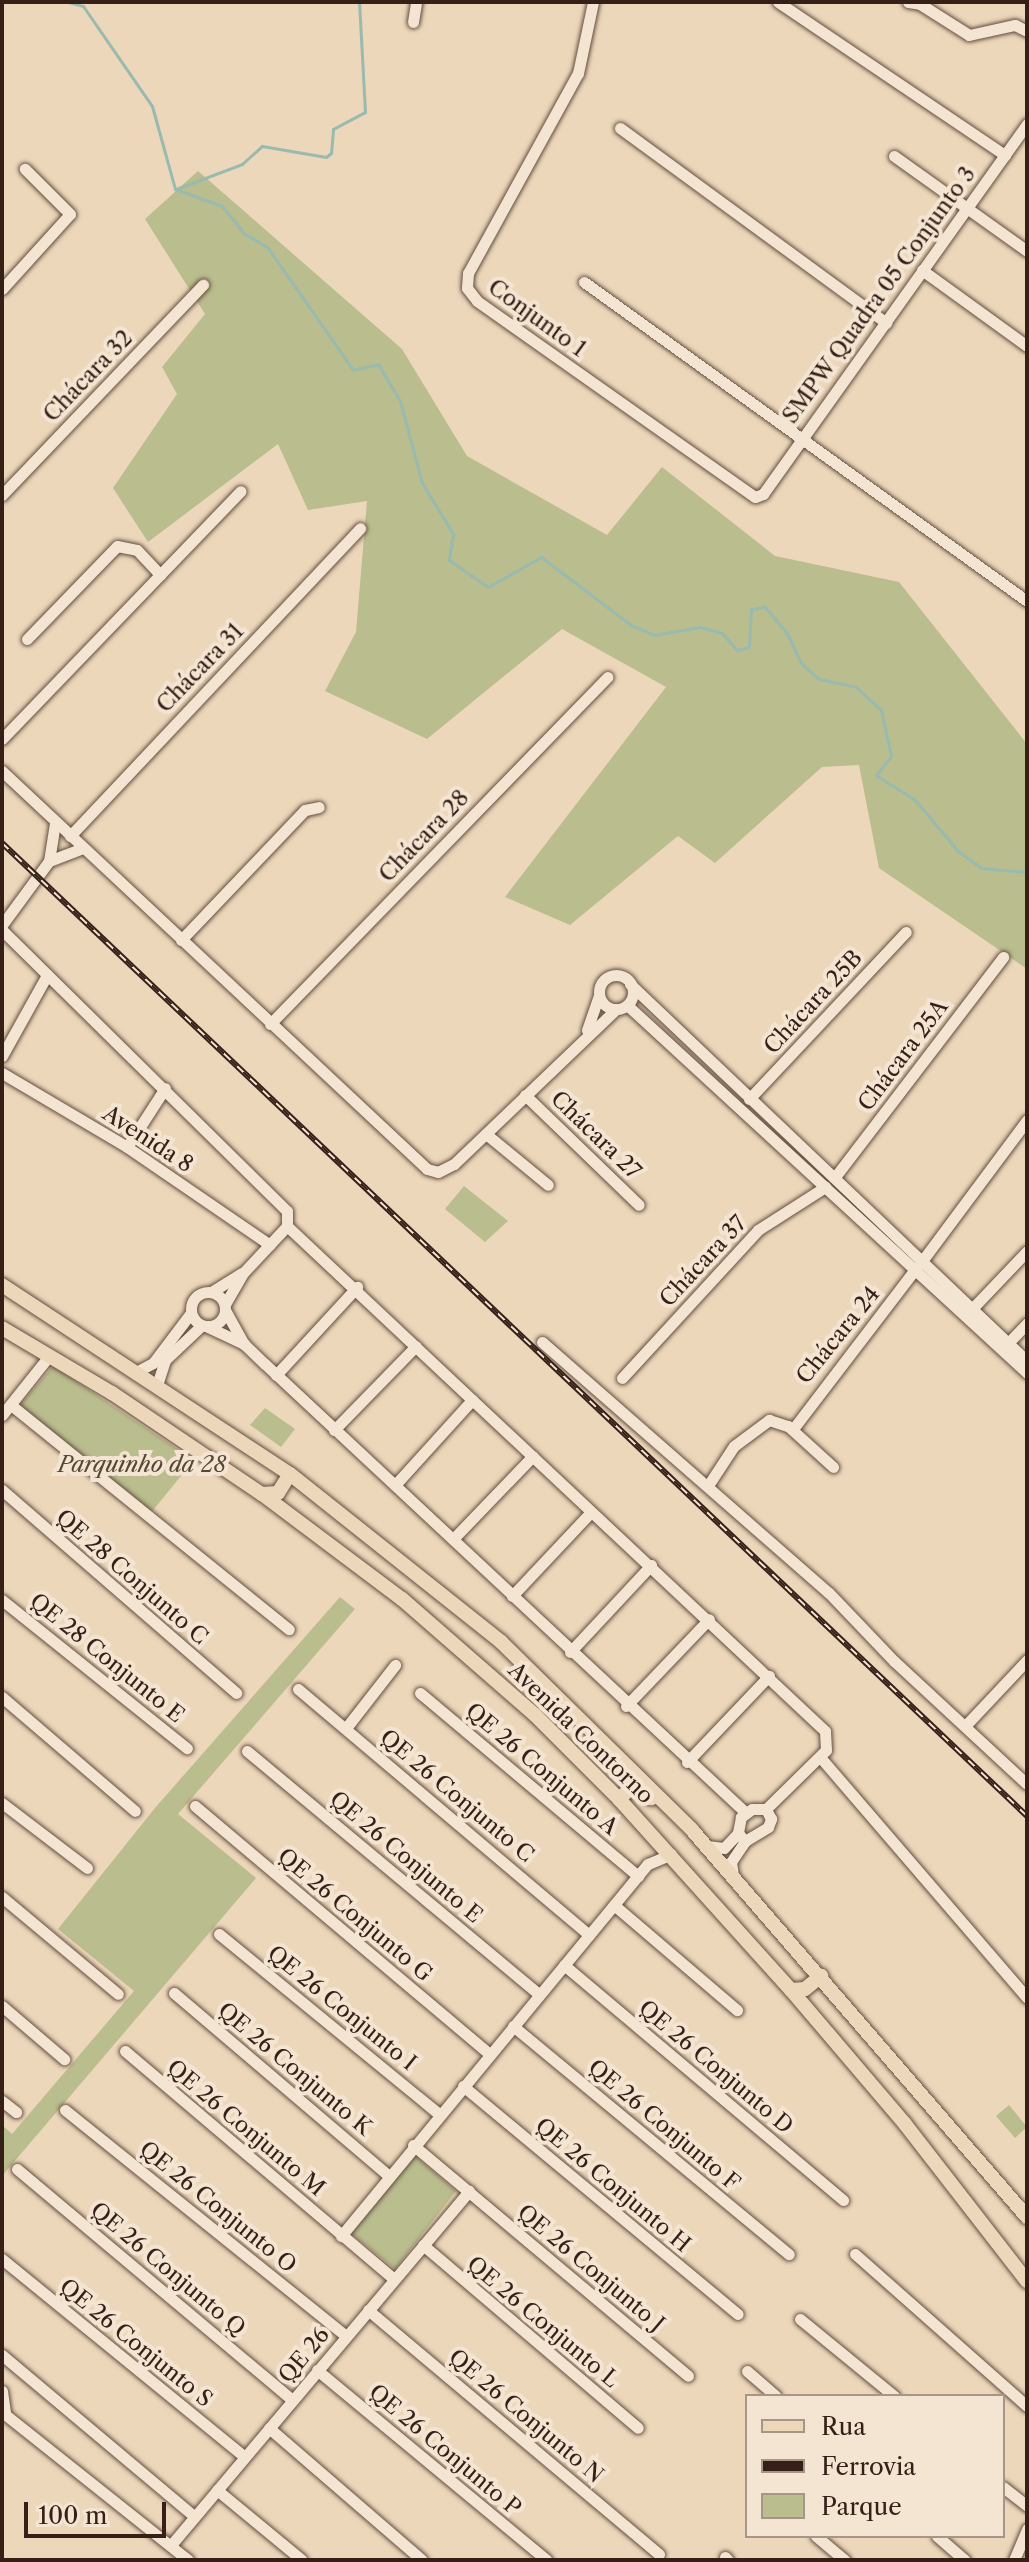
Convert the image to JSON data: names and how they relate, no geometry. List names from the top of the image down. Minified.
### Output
{"streets":{"main road":["Avenida Contorno"],"street":["SMPW Quadra 05 Conjunto 3","Conjunto 1","Chácara 32","Chácara 31","Chácara 28","Chácara 25B","Chácara 25A","Chácara 27","Avenida 8","Chácara 37","Chácara 24","QE 28 Conjunto C","QE 28 Conjunto E","QE 26 Conjunto A","QE 26 Conjunto C","QE 26 Conjunto E","QE 26 Conjunto G","QE 26 Conjunto I","QE 26 Conjunto D","QE 26 Conjunto K","QE 26 Conjunto F","QE 26 Conjunto M","QE 26 Conjunto H","QE 26 Conjunto O","QE 26 Conjunto J","QE 26 Conjunto Q","QE 26 Conjunto L","QE 26 Conjunto S","QE 26","QE 26 Conjunto N","QE 26 Conjunto P"]},"crossings":[["SMPW Quadra 05 Conjunto 3","Conjunto 1"],["QE 26 Conjunto M","QE 26"],["QE 26 Conjunto O","QE 26"],["QE 26 Conjunto J","QE 26"],["QE 26 Conjunto Q","QE 26"],["QE 26 Conjunto L","QE 26"],["QE 26 Conjunto S","QE 26"],["QE 26","QE 26 Conjunto N"],["QE 26","QE 26 Conjunto P"]],"parks":["Parquinho da 28"],"legend":["Rua","Ferrovia","Parque"],"scale_bar":"100 m"}
